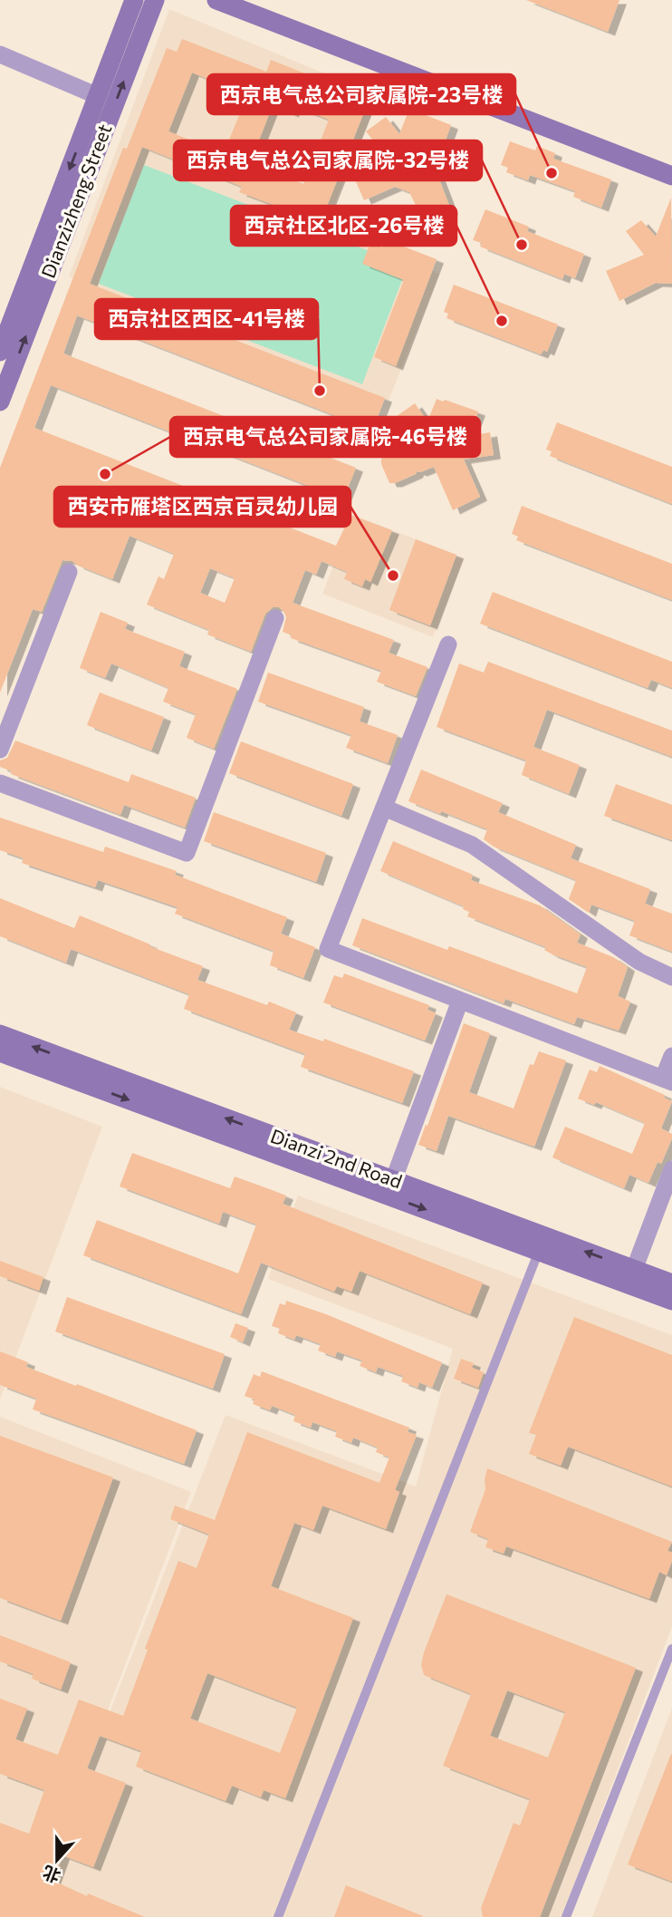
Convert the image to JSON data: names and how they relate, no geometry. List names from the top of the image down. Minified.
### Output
{"streets":{"main road":["Dianzizheng Street","Dianzi 2nd Road"]},"places":["西京电气总公司家属院-23号楼","西京电气总公司家属院-32号楼","西京社区北区-26号楼","西京社区西区-41号楼","西京电气总公司家属院-46号楼","西安市雁塔区西京百灵幼儿园"],"north":"bottom"}
